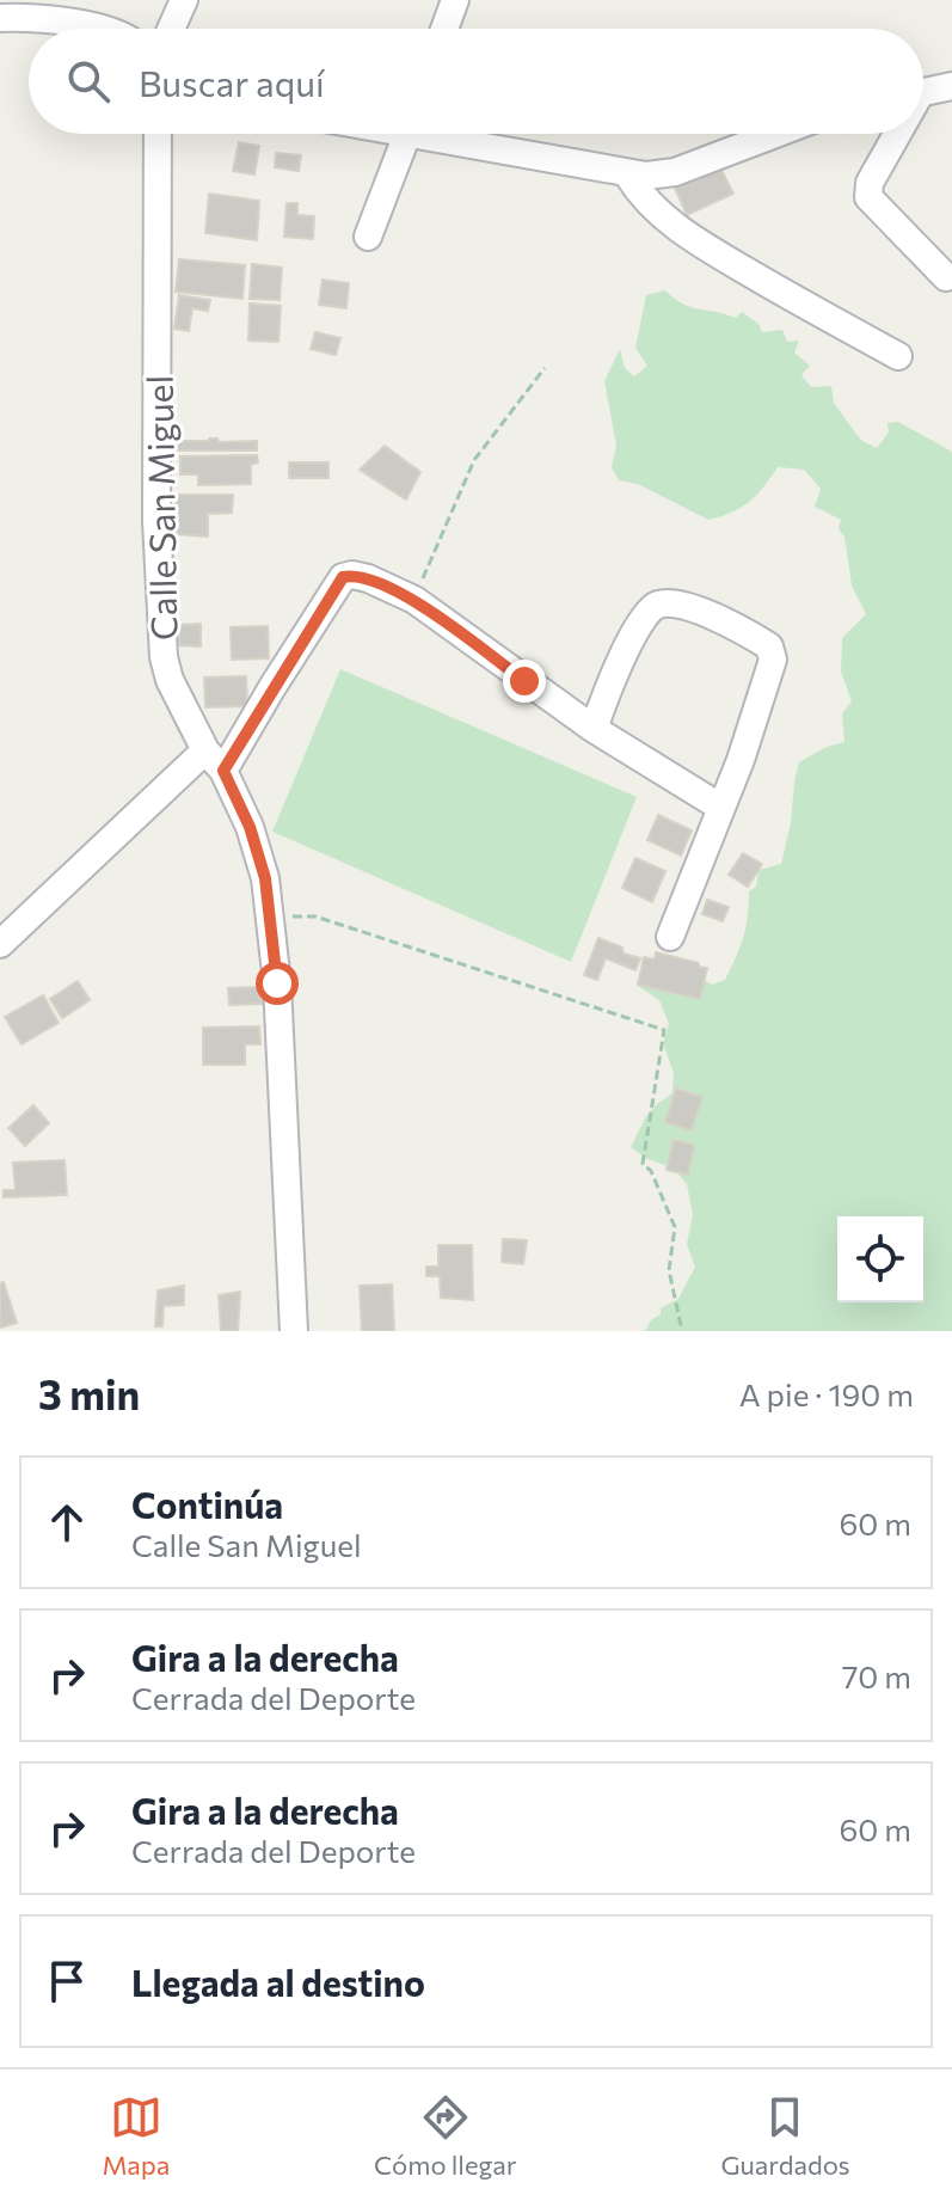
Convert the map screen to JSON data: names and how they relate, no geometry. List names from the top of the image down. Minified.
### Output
{"streets":{"street":["Calle San Miguel"]},"page":{"search":"Buscar aquí","heading":["3 min","A pie · 190 m"],"list":[["Continúa","Calle San Miguel","60 m"],["Gira a la derecha","Cerrada del Deporte","70 m"],["Gira a la derecha","Cerrada del Deporte","60 m"],"Llegada al destino"],"nav":["Mapa","Cómo llegar","Guardados"]}}
